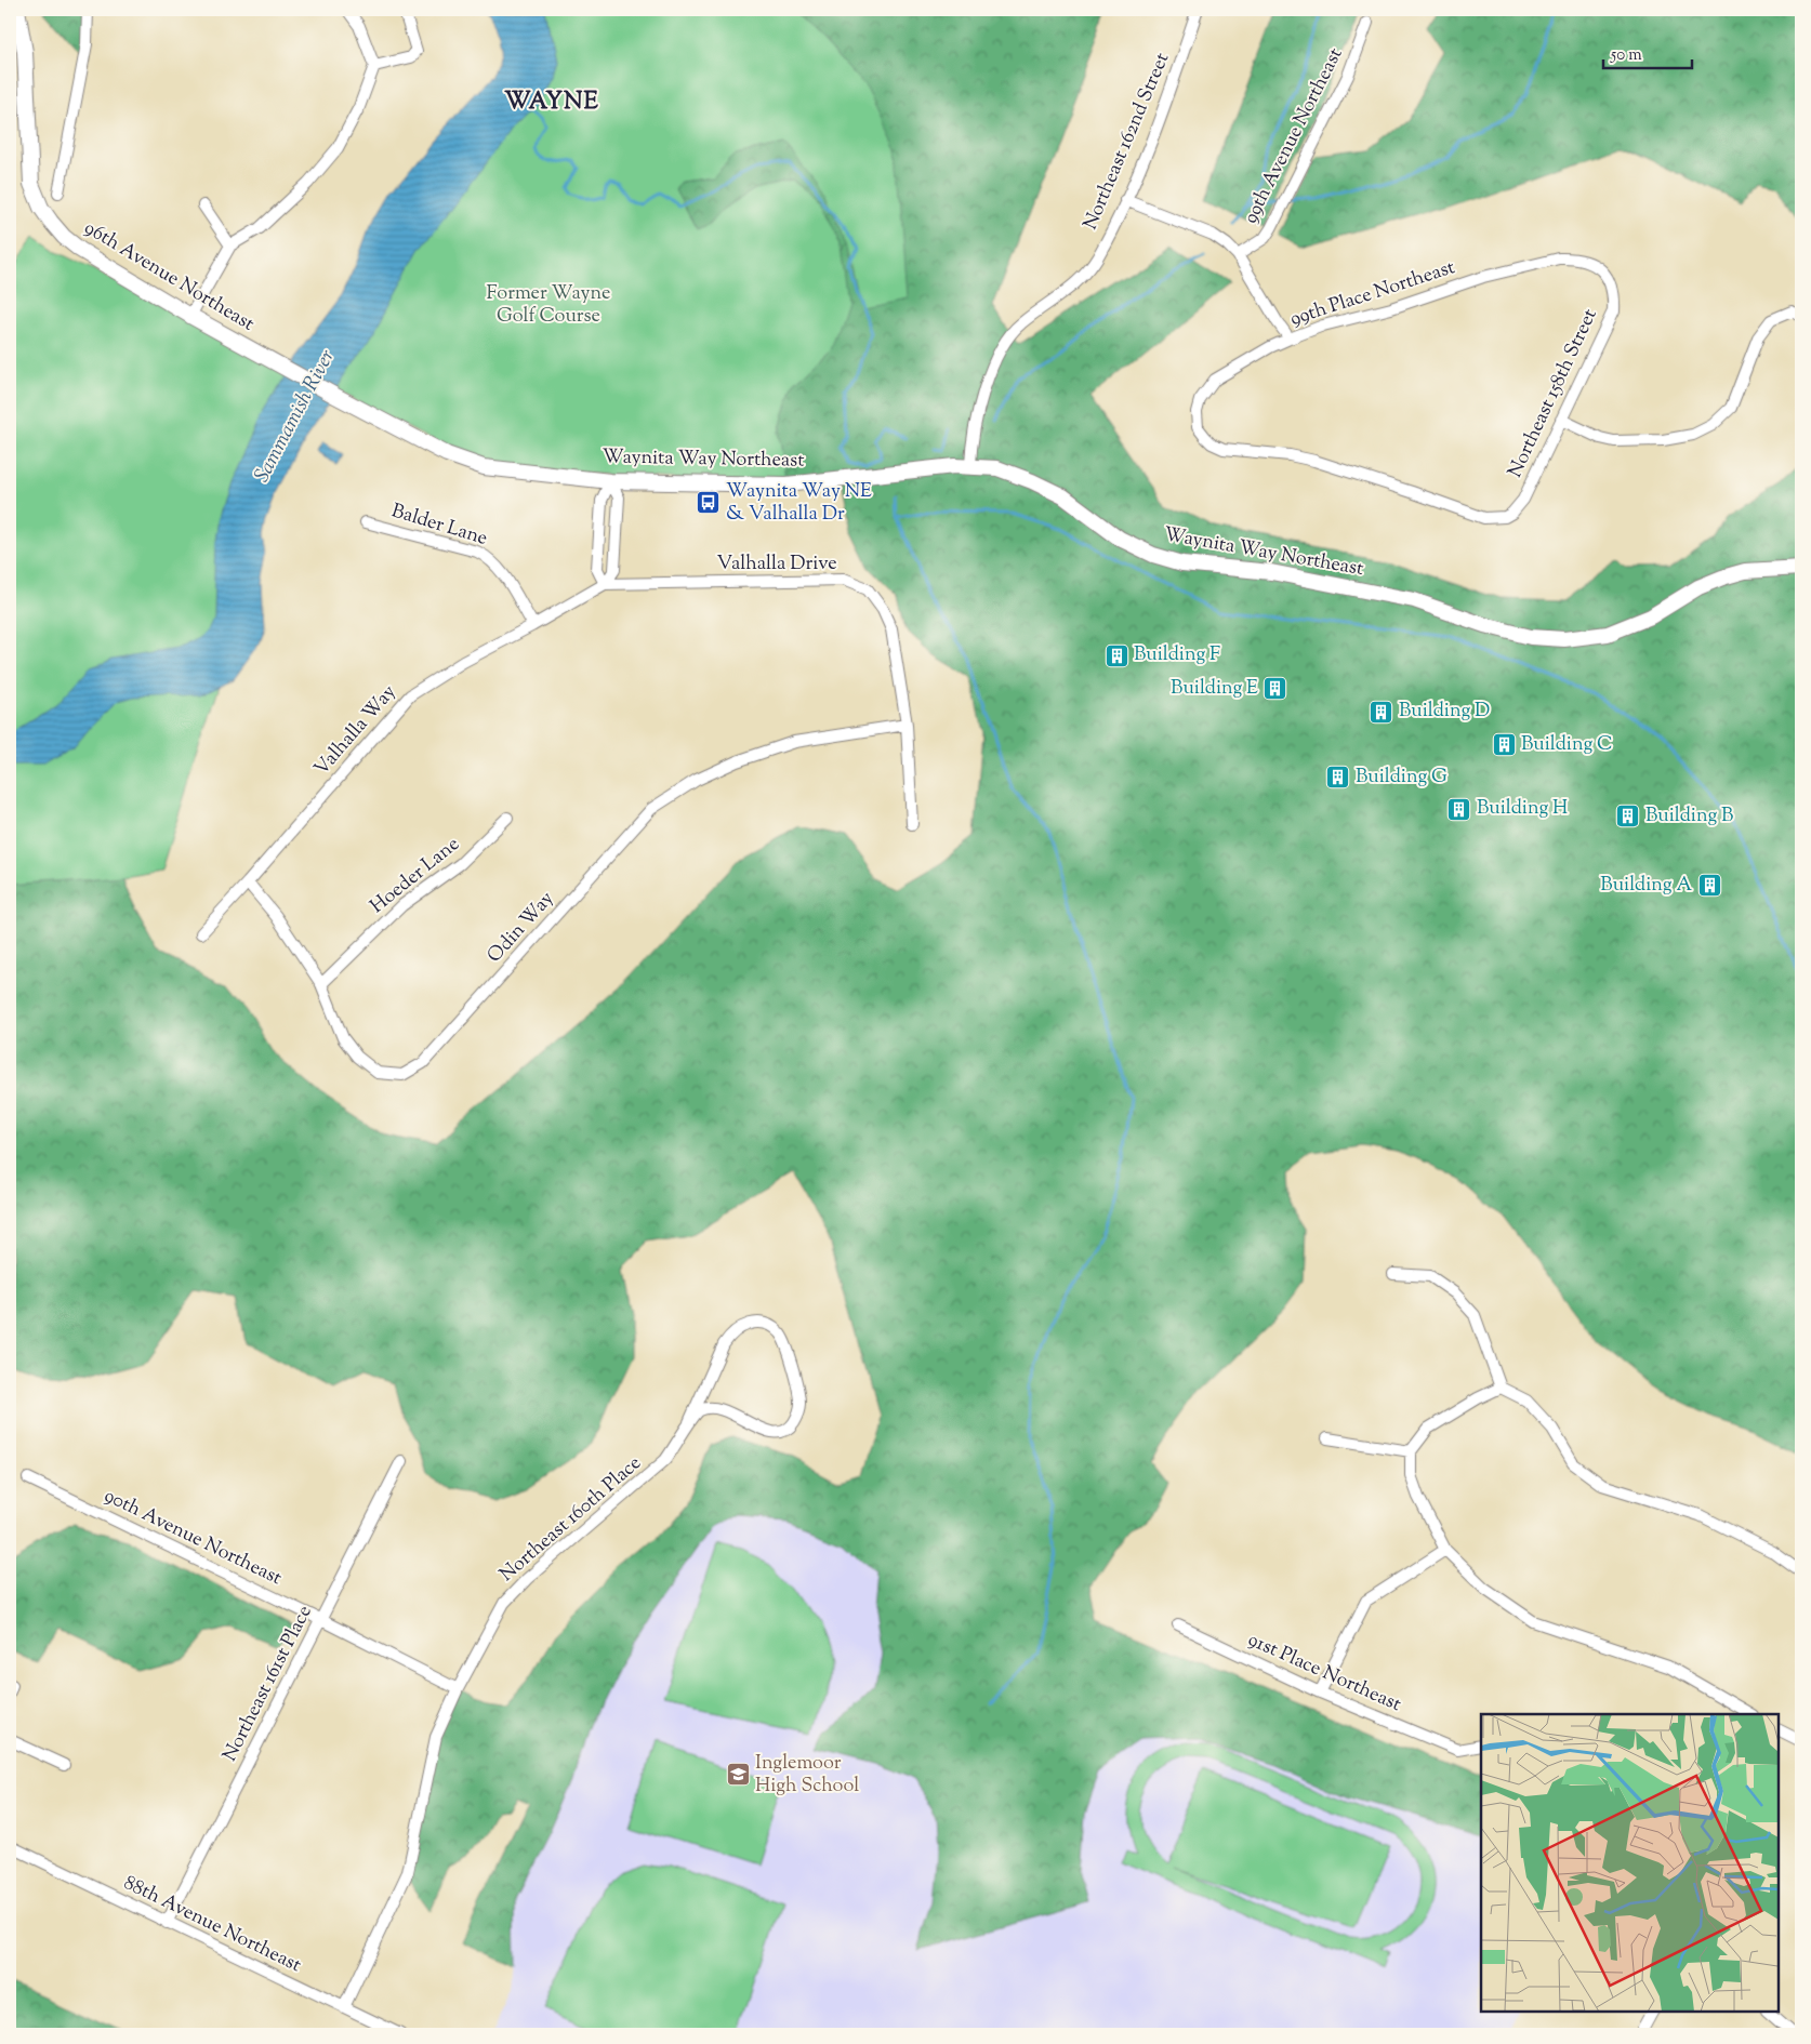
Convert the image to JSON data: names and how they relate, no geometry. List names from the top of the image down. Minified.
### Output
{"streets":{"main road":["96th Avenue Northeast","Waynita Way Northeast"],"street":["99th Avenue Northeast","Northeast 162nd Street","99th Place Northeast","Northeast 158th Street","Balder Lane","Valhalla Drive","Valhalla Way","Hoeder Lane","Odin Way","Northeast 160th Place","90th Avenue Northeast","91st Place Northeast","Northeast 161st Place","88th Avenue Northeast"]},"crossings":[["Northeast 162nd Street","Waynita Way Northeast"],["96th Avenue Northeast","Waynita Way Northeast"],["99th Place Northeast","Northeast 158th Street"],["Balder Lane","Valhalla Way"],["Valhalla Drive","Valhalla Way"],["Valhalla Drive","Odin Way"],["Valhalla Way","Odin Way"],["Hoeder Lane","Odin Way"],["Northeast 160th Place","90th Avenue Northeast"],["Northeast 160th Place","88th Avenue Northeast"],["90th Avenue Northeast","Northeast 161st Place"],["Northeast 161st Place","88th Avenue Northeast"]],"districts":["WAYNE"],"water":["Sammamish River"],"parks":["Former Wayne Golf Course"],"places":{"bus stop":["Waynita Way NE & Valhalla Dr"],"building":["Building F","Building E","Building D","Building C","Building G","Building H","Building B","Building A"],"school or university":["Inglemoor High School"]},"scale_bar":"50 m"}
